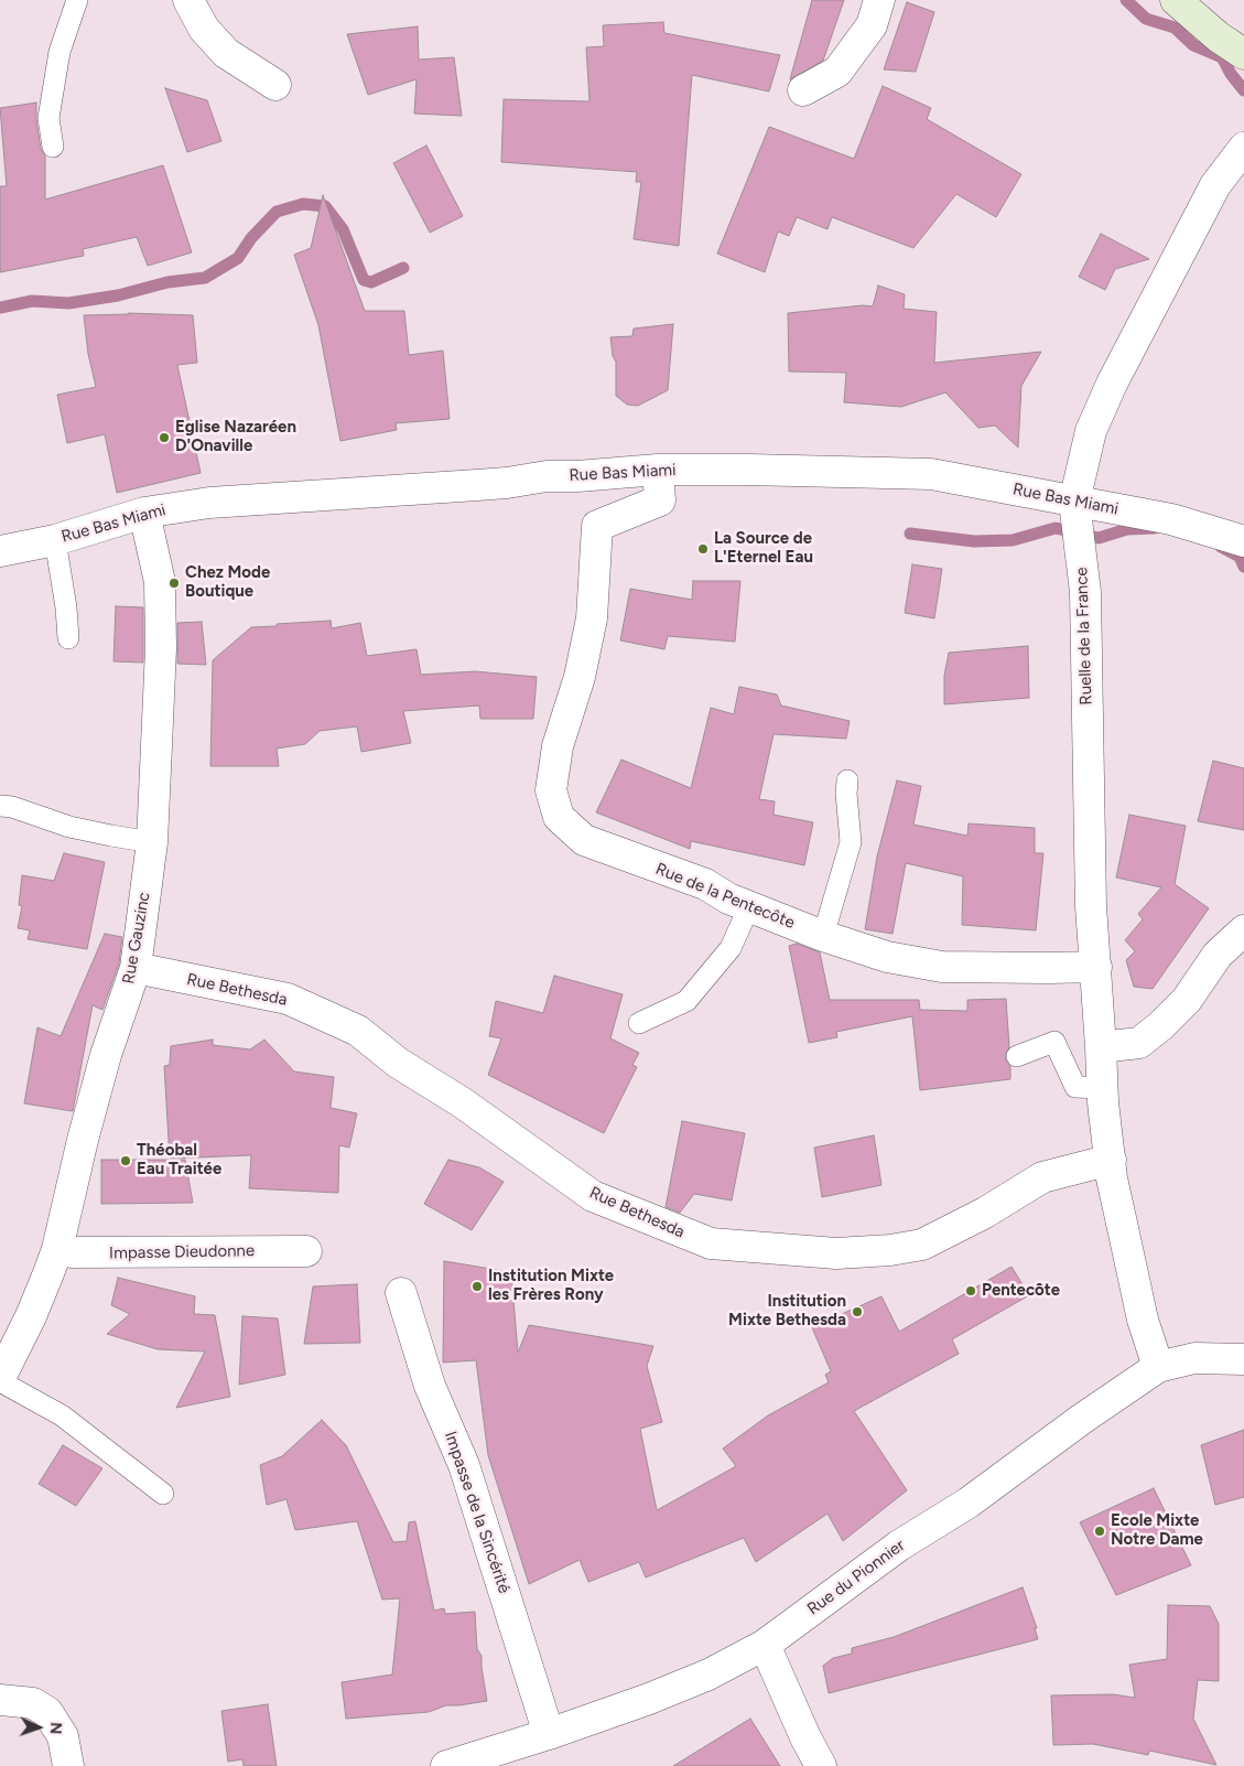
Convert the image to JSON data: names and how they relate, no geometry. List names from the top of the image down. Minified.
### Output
{"streets":{"street":["Rue Bas Miami","Ruelle de la France","Rue de la Pentecôte","Rue Gauzinc","Rue Bethesda","Impasse Dieudonne","Impasse de la Sincérité","Rue du Pionnier"]},"crossings":[["Rue Bas Miami","Ruelle de la France"],["Rue Bas Miami","Rue de la Pentecôte"],["Rue Bas Miami","Rue Gauzinc"],["Ruelle de la France","Rue de la Pentecôte"],["Ruelle de la France","Rue Bethesda"],["Ruelle de la France","Rue du Pionnier"],["Rue Gauzinc","Rue Bethesda"],["Rue Gauzinc","Impasse Dieudonne"],["Impasse de la Sincérité","Rue du Pionnier"]],"places":["Eglise Nazaréen D'Onaville","La Source de L'Eternel Eau","Chez Mode Boutique","Théobal Eau Traitée","Institution Mixte les Frères Rony","Pentecôte","Institution Mixte Bethesda","Ecole Mixte Notre Dame"],"north":"right"}
